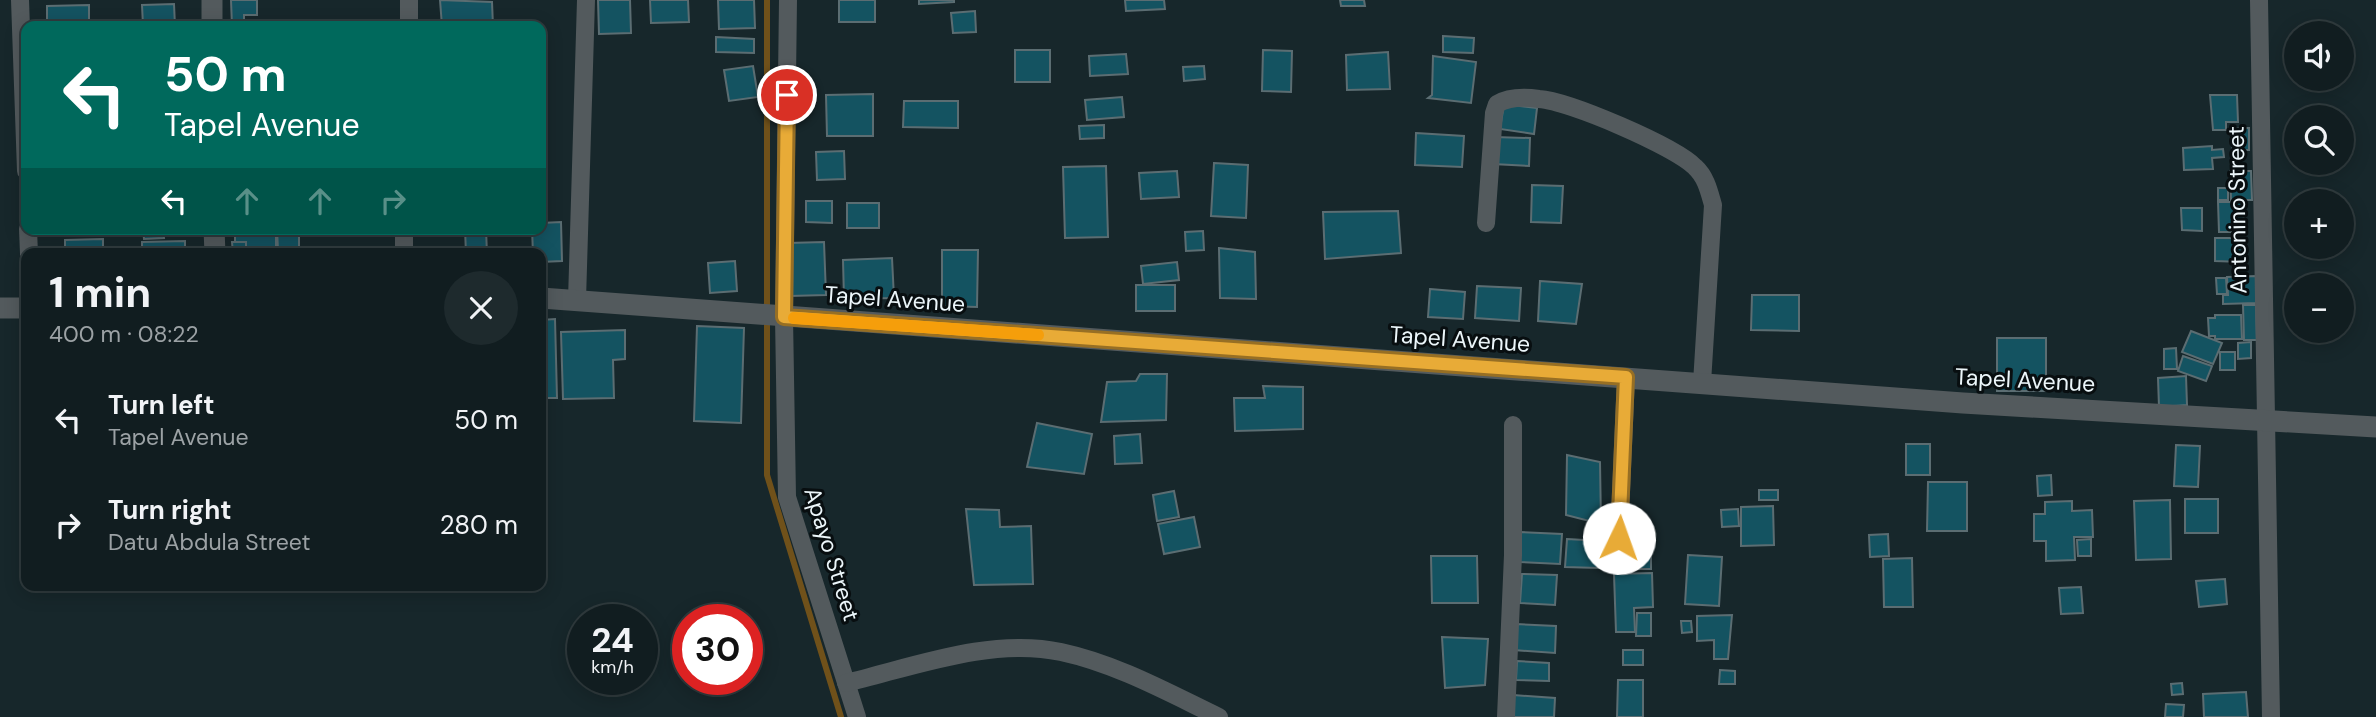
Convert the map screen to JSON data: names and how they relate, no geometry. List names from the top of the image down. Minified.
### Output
{"streets":{"street":["Antonino Street","Tapel Avenue","Apayo Street"]},"crossings":[["Antonino Street","Tapel Avenue"],["Tapel Avenue","Apayo Street"]],"page":{"map_buttons":["+","−"],"turn":["50 m","Tapel Avenue"],"heading":["1 min","400 m · 08:22"],"list":[{"name":"Turn left","note":"Tapel Avenue","value":"50 m"},{"name":"Turn right","note":"Datu Abdula Street","value":"280 m"}],"speed":"24 km/h","limit":"30"}}
